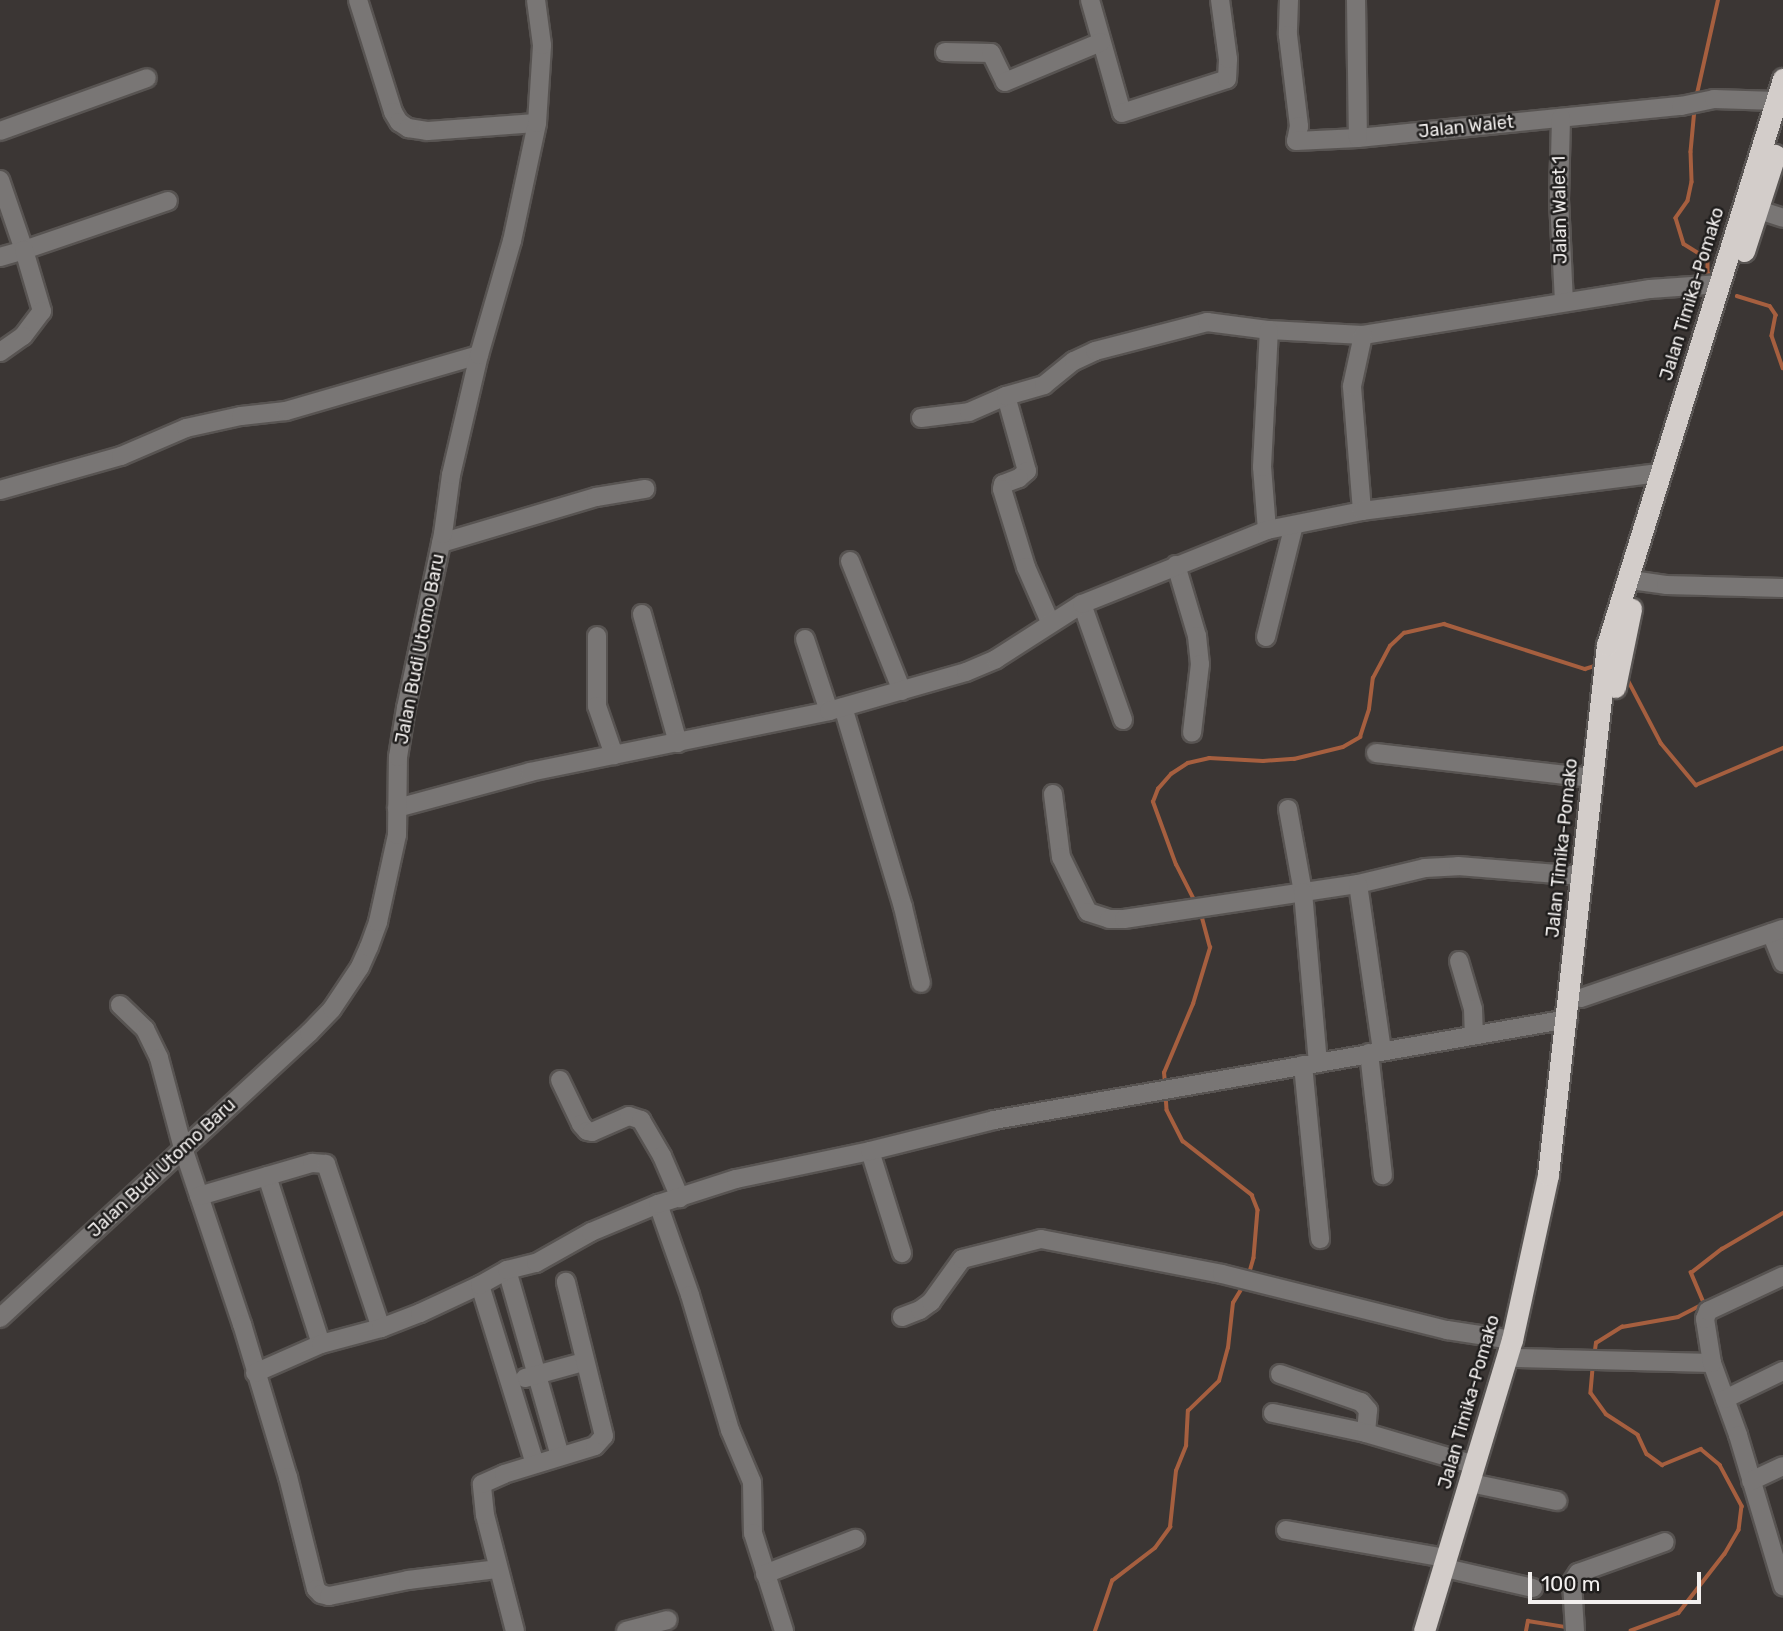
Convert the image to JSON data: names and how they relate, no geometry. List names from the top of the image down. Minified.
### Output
{"streets":{"highway":["Jalan Timika-Pomako"],"street":["Jalan Walet","Jalan Walet 1","Jalan Budi Utomo Baru"]},"crossings":[["Jalan Walet","Jalan Walet 1"],["Jalan Walet","Jalan Timika-Pomako"]],"scale_bar":"100 m"}
